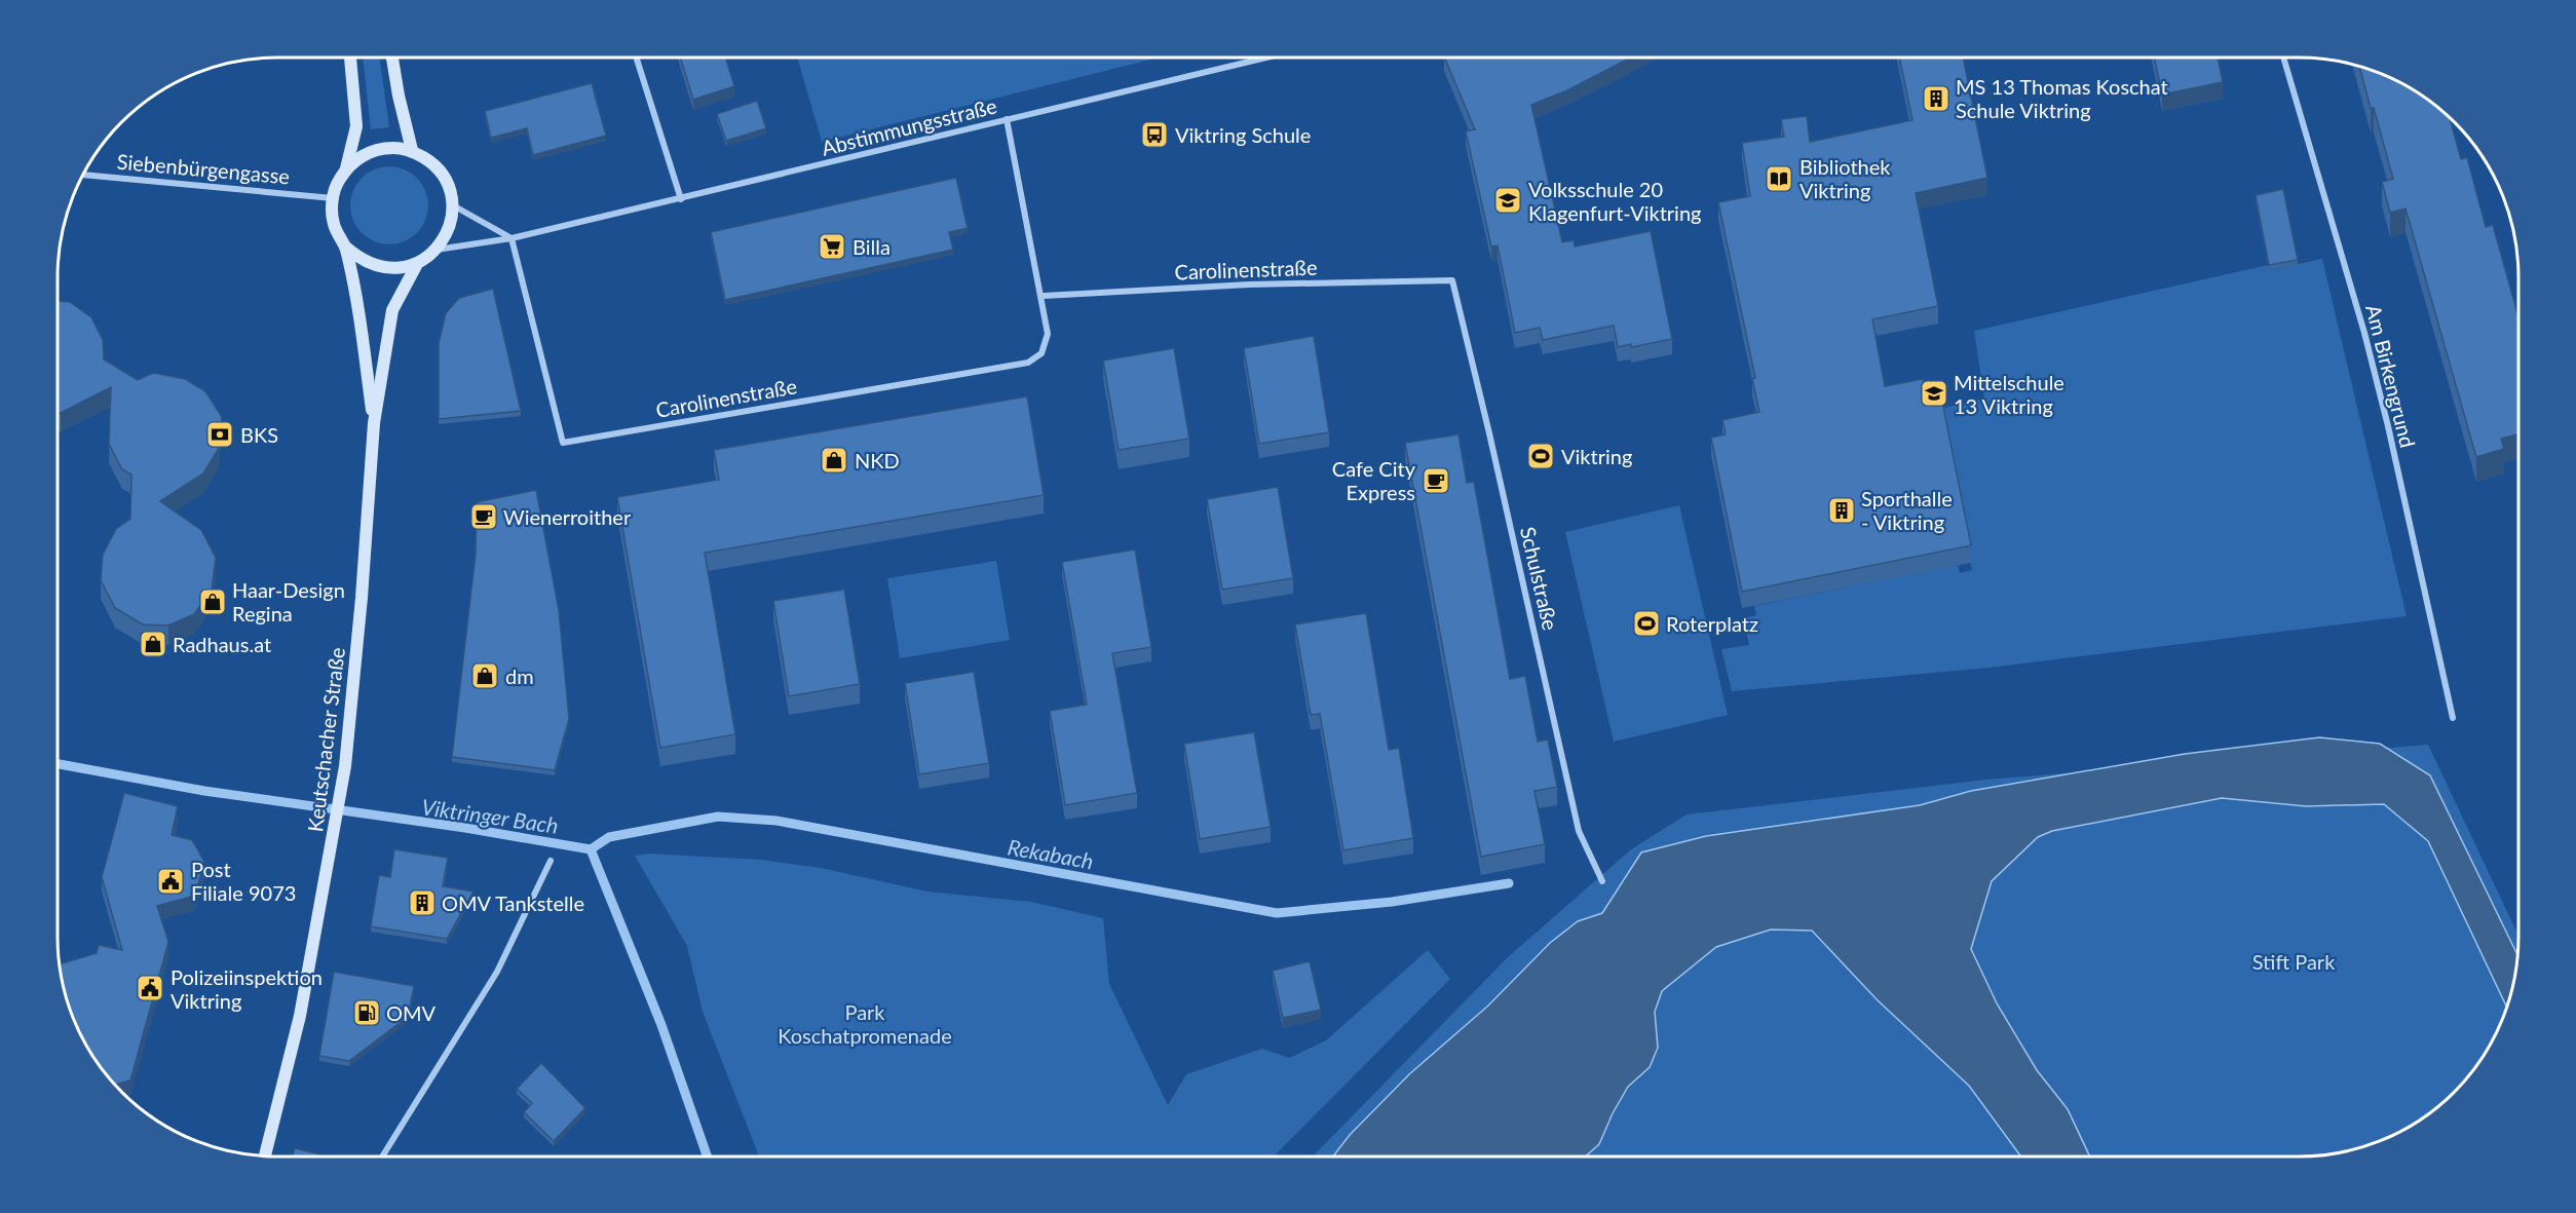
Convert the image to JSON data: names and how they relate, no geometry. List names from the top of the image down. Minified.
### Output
{"streets":{"main road":["Keutschacher Straße"],"street":["Abstimmungsstraße","Siebenbürgengasse","Carolinenstraße","Am Birkengrund","Schulstraße"]},"crossings":[["Abstimmungsstraße","Siebenbürgengasse"],["Abstimmungsstraße","Carolinenstraße"],["Abstimmungsstraße","Keutschacher Straße"],["Siebenbürgengasse","Keutschacher Straße"],["Carolinenstraße","Schulstraße"]],"water":["Viktringer Bach","Rekabach"],"parks":["Stift Park","Park Koschatpromenade"],"places":{"building":["MS 13 Thomas Koschat Schule Viktring","Sporthalle - Viktring","OMV Tankstelle"],"bus stop":["Viktring Schule"],"library":["Bibliothek Viktring"],"school or university":["Volksschule 20 Klagenfurt-Viktring","Mittelschule 13 Viktring"],"supermarket":["Billa"],"bank":["BKS"],"sports":["Viktring","Roterplatz"],"shop":["NKD","Haar-Design Regina","Radhaus.at","dm"],"cafe":["Cafe City Express","Wienerroither"],"public building":["Post Filiale 9073","Polizeiinspektion Viktring"],"fuel station":["OMV"]}}
